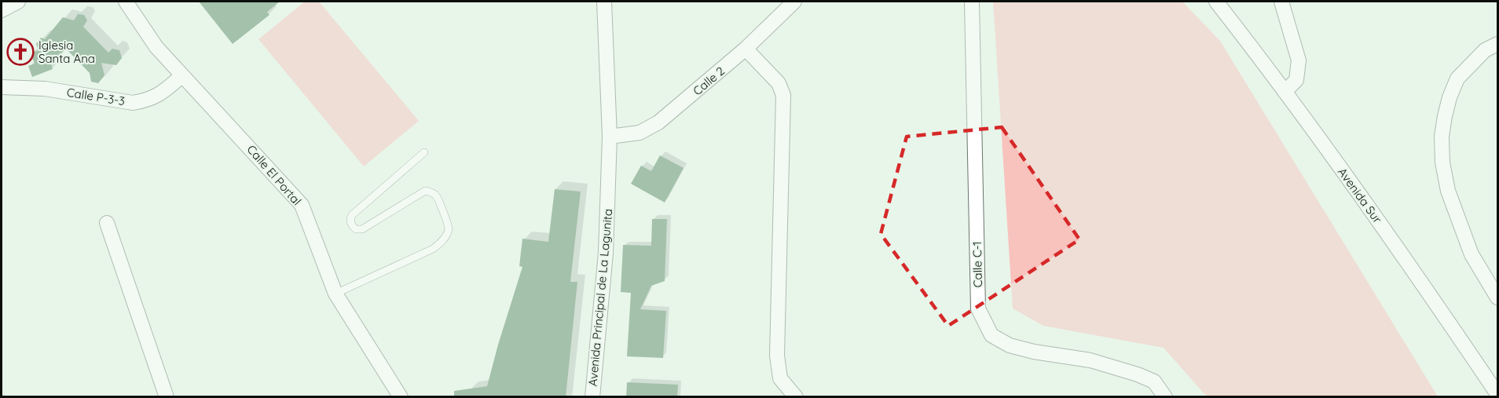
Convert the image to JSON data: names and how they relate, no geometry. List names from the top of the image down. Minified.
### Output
{"streets":{"street":["Calle 2","Calle P-3-3","Calle El Portal","Avenida Sur","Calle C-1","Avenida Principal de La Lagunita"]},"crossings":[["Calle 2","Avenida Principal de La Lagunita"],["Calle P-3-3","Calle El Portal"]],"places":{"church":["Iglesia Santa Ana"]}}
